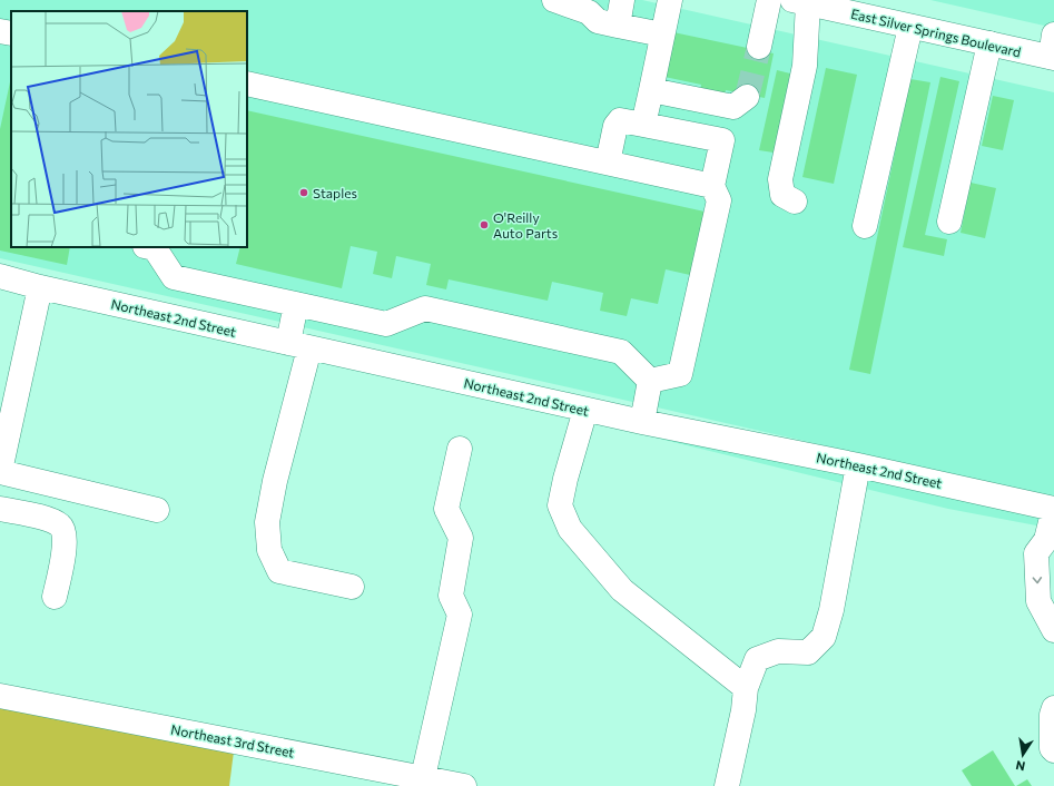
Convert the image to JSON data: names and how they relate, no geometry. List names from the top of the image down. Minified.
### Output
{"streets":{"street":["East Silver Springs Boulevard","Northeast 2nd Street","Northeast 3rd Street"]},"places":["Staples","O'Reilly Auto Parts"],"north":"bottom"}
